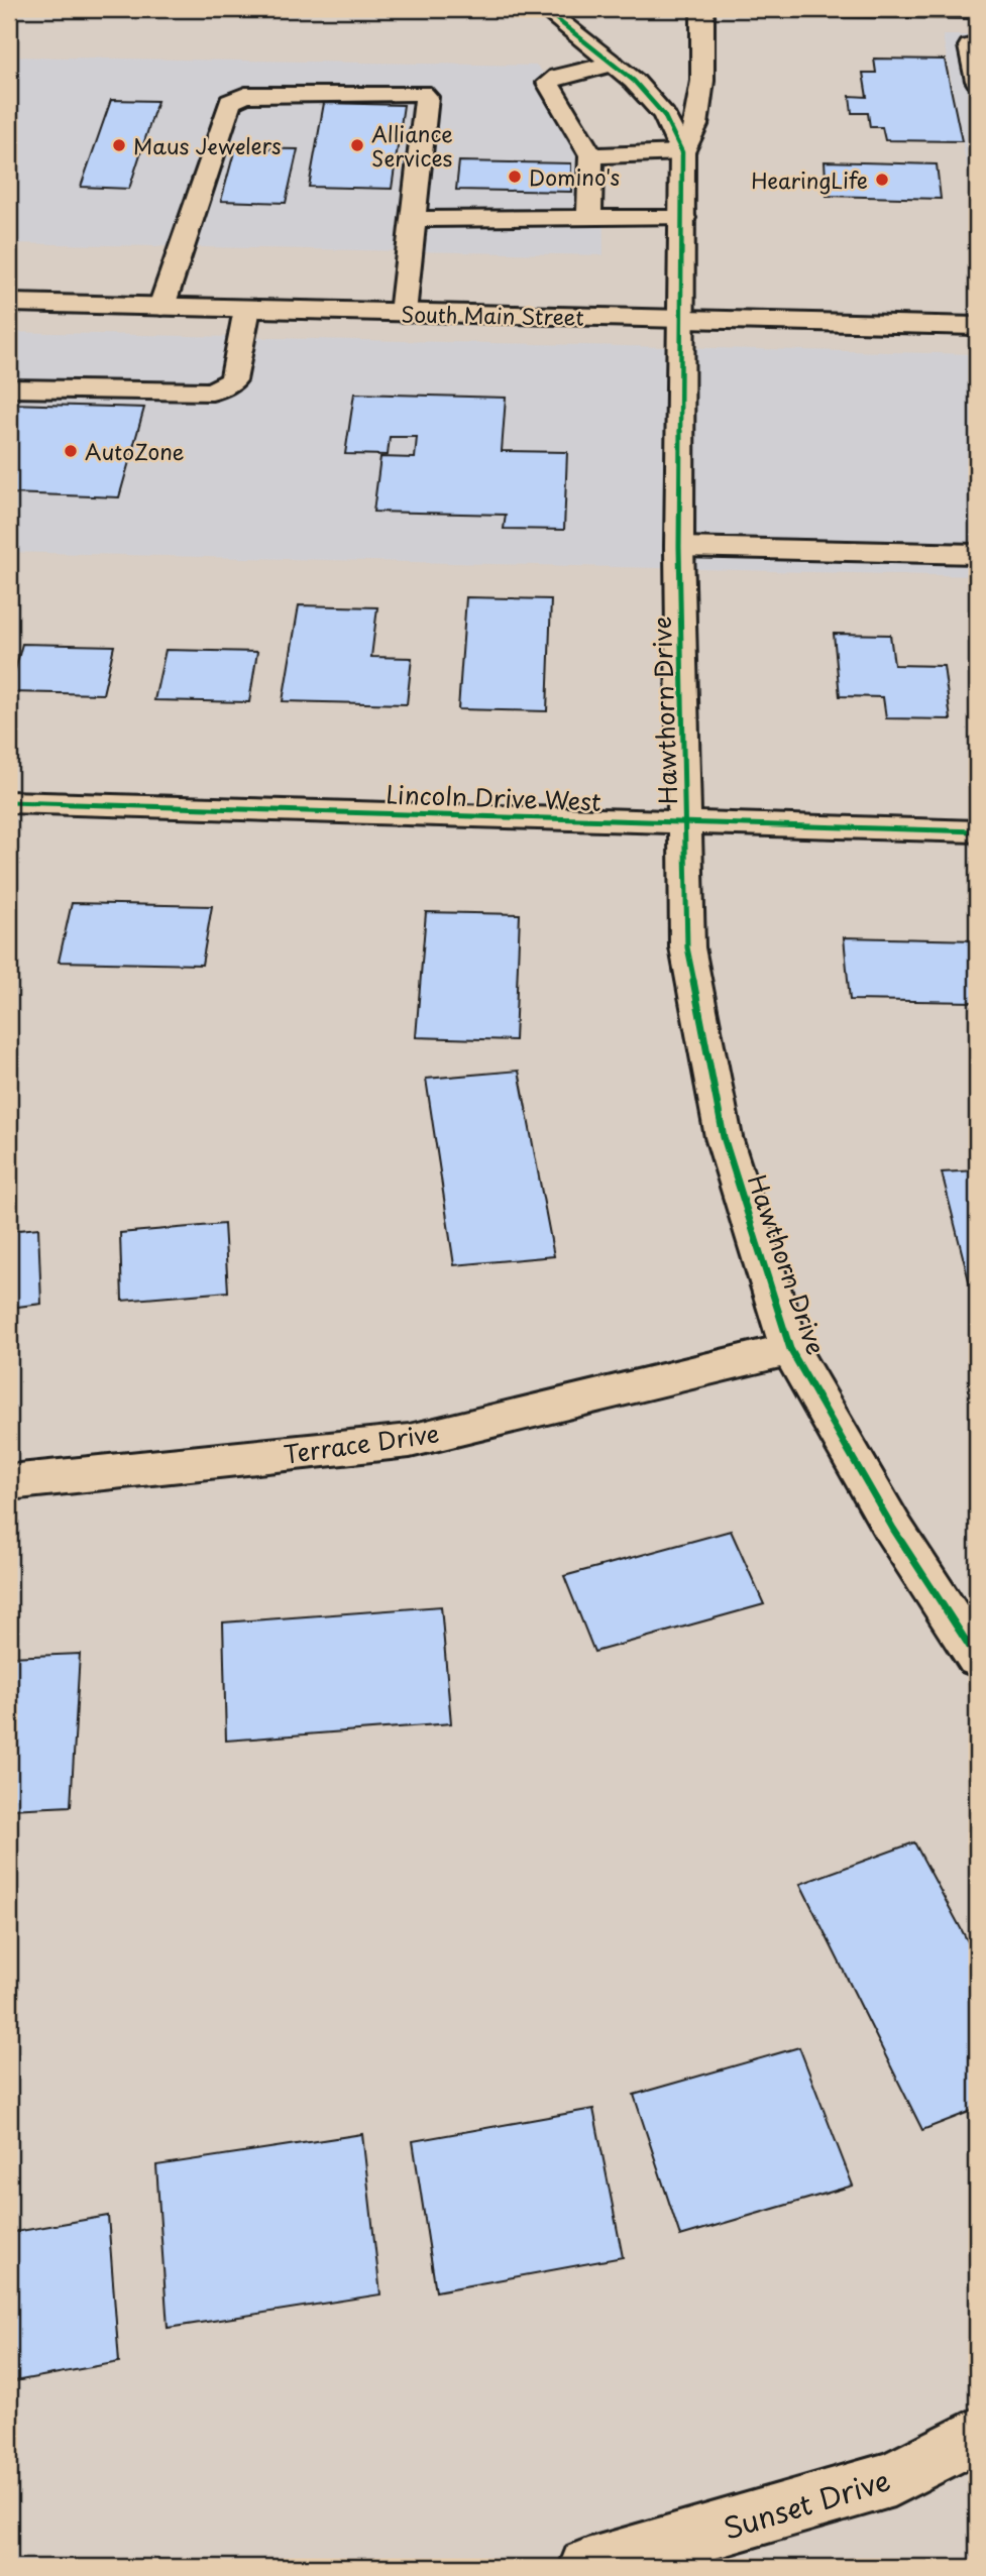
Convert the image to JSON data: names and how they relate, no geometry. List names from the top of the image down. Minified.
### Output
{"streets":{"street":["South Main Street","Hawthorn Drive","Lincoln Drive West","Terrace Drive","Sunset Drive"]},"crossings":[["South Main Street","Hawthorn Drive"],["Hawthorn Drive","Lincoln Drive West"],["Hawthorn Drive","Terrace Drive"]],"places":["Maus Jewelers","Alliance Services","Domino's","HearingLife","AutoZone"]}
